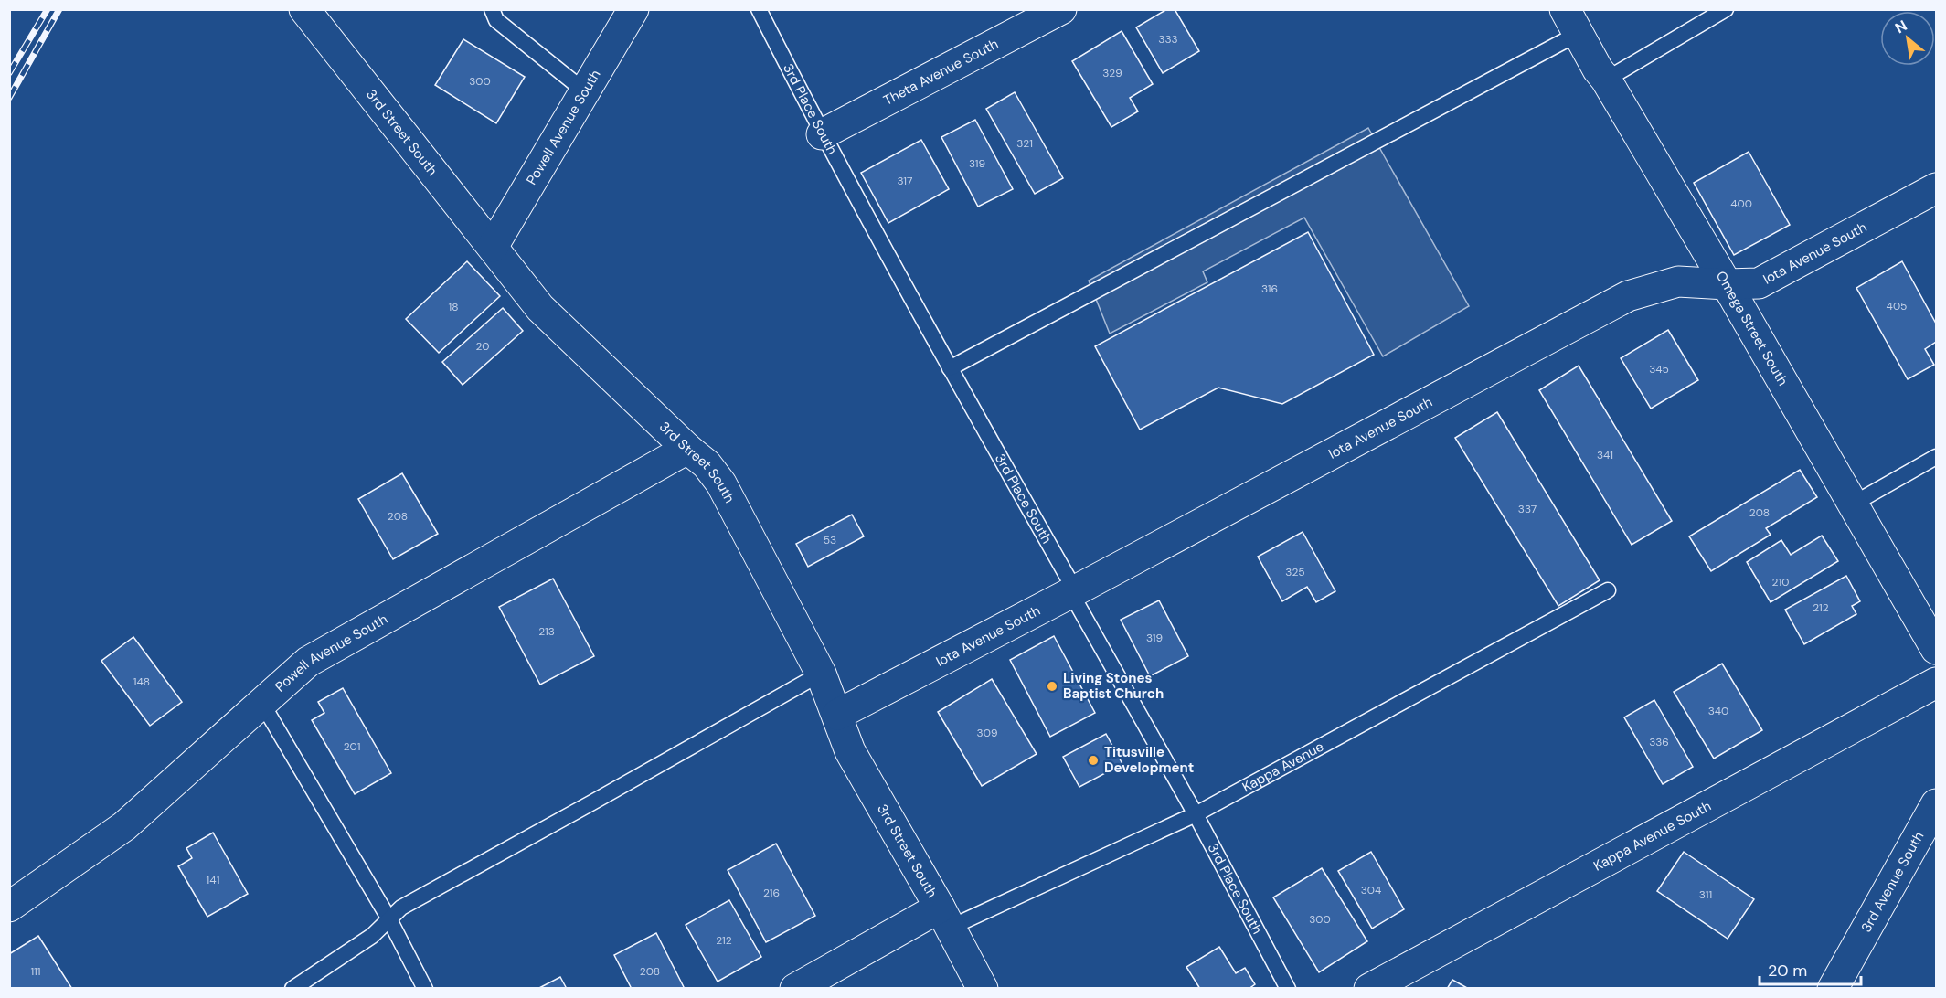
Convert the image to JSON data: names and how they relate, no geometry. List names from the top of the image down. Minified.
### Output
{"streets":{"street":["Theta Avenue South","Powell Avenue South","3rd Street South","Iota Avenue South","Omega Street South","Kappa Avenue South","3rd Avenue South"],"lane":["3rd Place South","Kappa Avenue"]},"crossings":[["Theta Avenue South","3rd Place South"],["3rd Place South","Iota Avenue South"],["3rd Place South","Kappa Avenue"],["Powell Avenue South","3rd Street South"],["3rd Street South","Iota Avenue South"],["3rd Street South","Kappa Avenue"],["Iota Avenue South","Omega Street South"]],"places":["Living Stones Baptist Church","Titusville Development"],"house_numbers":["333","329","300","321","319","317","400","316","405","18","20","345","341","337","208","208","53","325","210","212","213","319","148","340","309","336","201","141","304","216","311","300","212","111","208"],"scale_bar":"20 m","north":"top left"}
